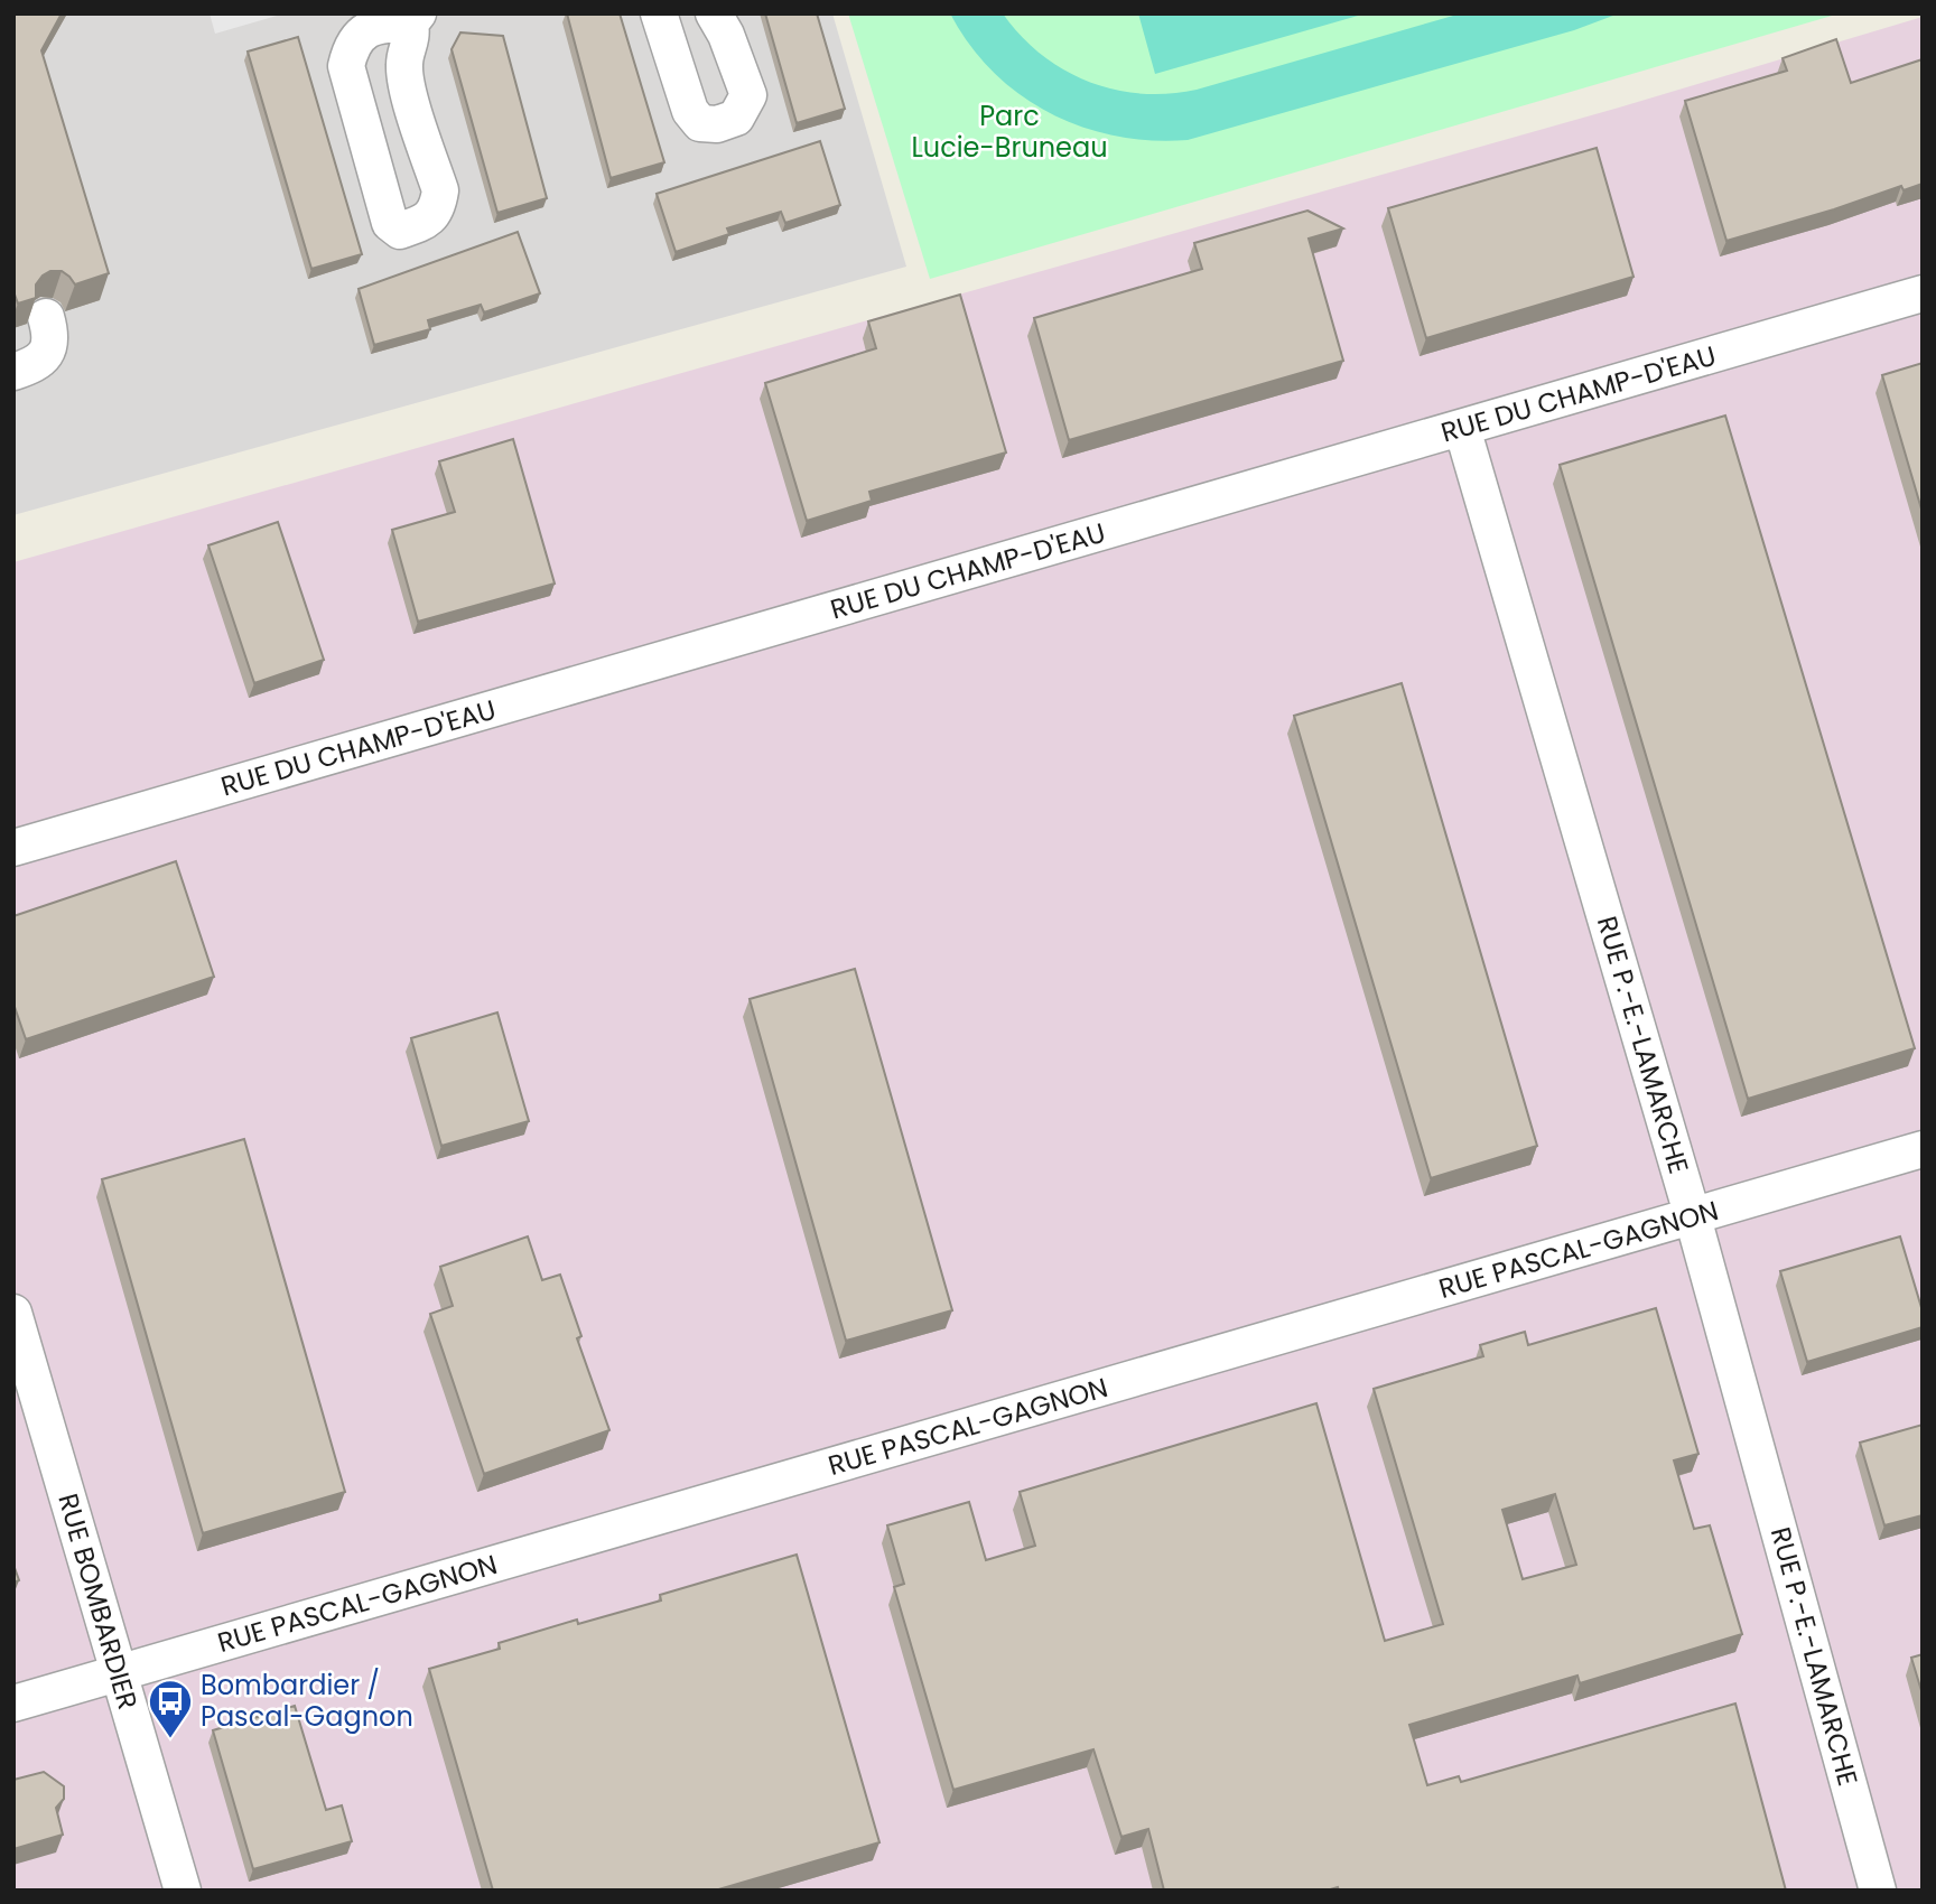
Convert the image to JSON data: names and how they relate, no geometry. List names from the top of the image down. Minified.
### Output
{"streets":{"street":["RUE DU CHAMP-D'EAU","RUE P.-E.-LAMARCHE","RUE PASCAL-GAGNON","RUE BOMBARDIER"]},"crossings":[["RUE DU CHAMP-D'EAU","RUE P.-E.-LAMARCHE"],["RUE P.-E.-LAMARCHE","RUE PASCAL-GAGNON"],["RUE PASCAL-GAGNON","RUE BOMBARDIER"]],"parks":["Parc Lucie-Bruneau"],"places":{"bus stop":["Bombardier / Pascal-Gagnon"]}}
